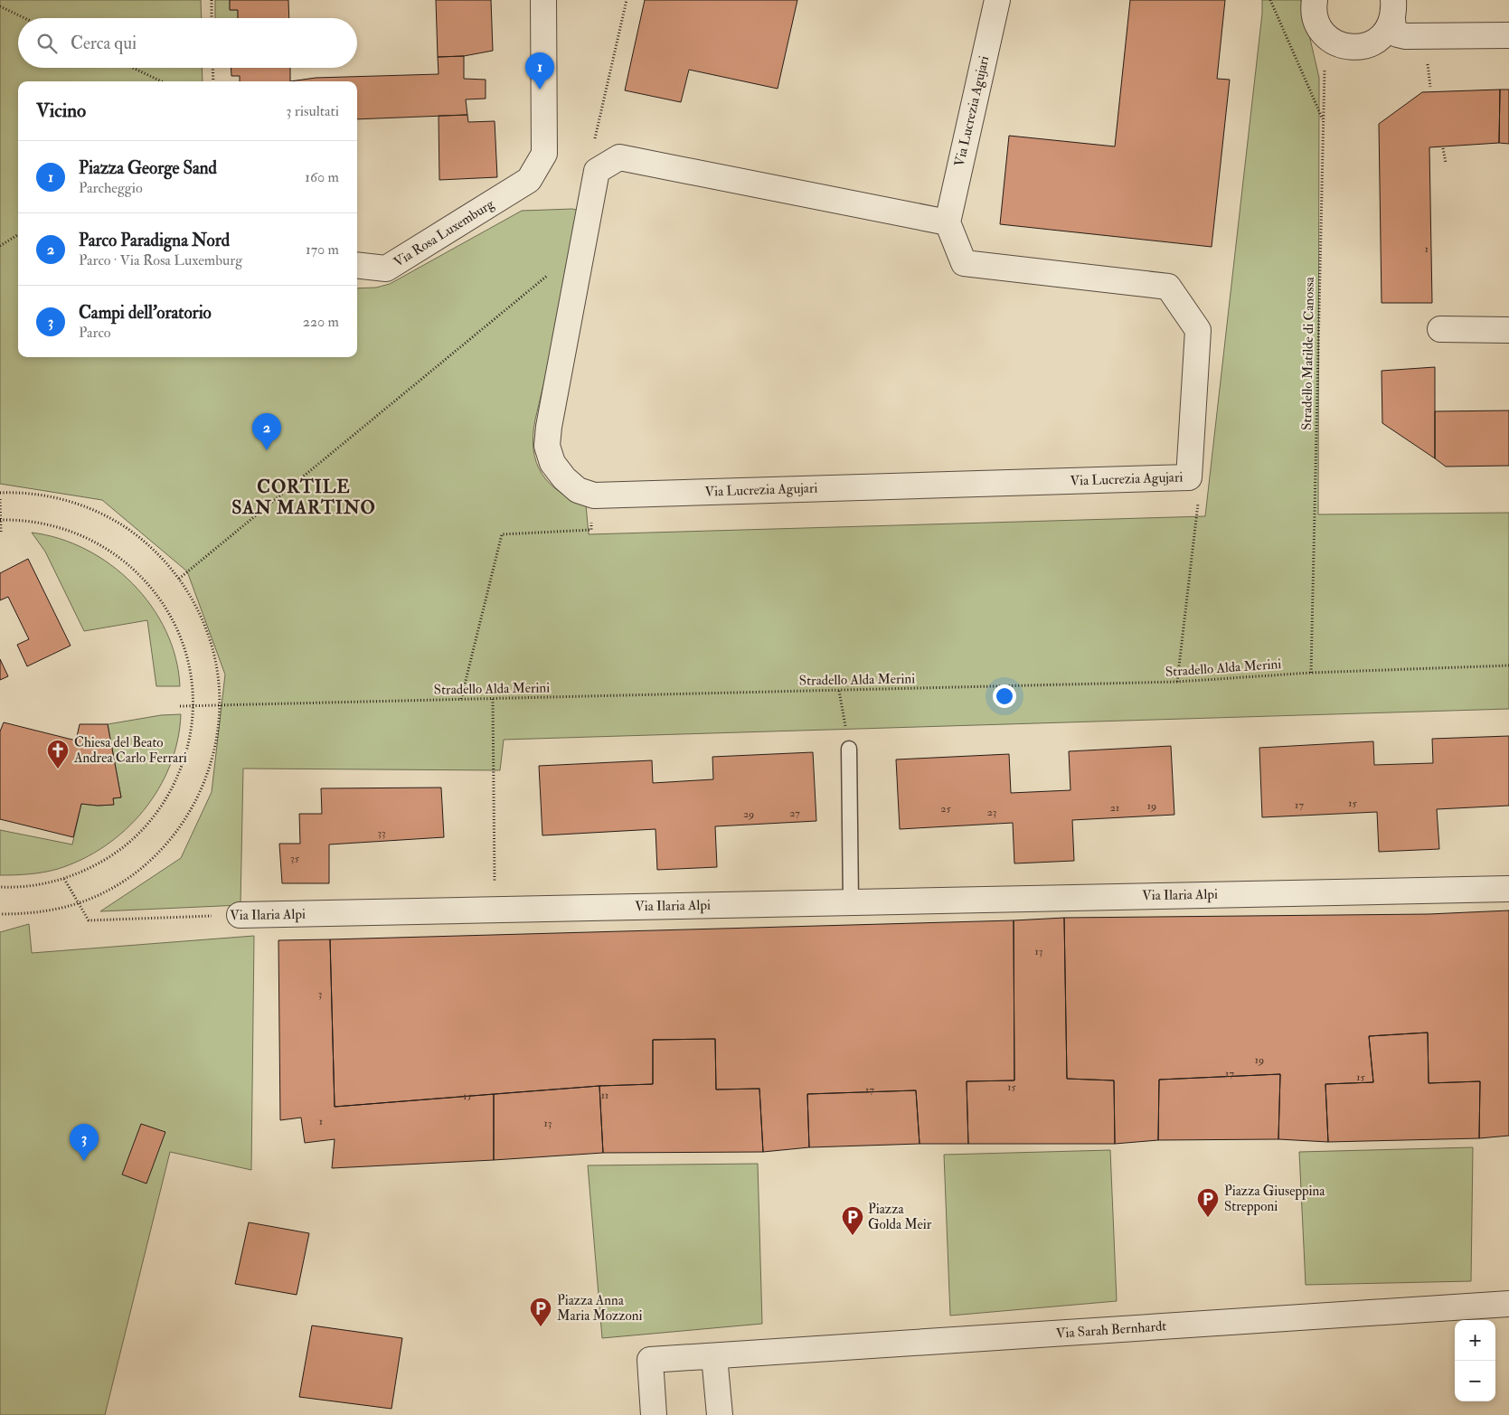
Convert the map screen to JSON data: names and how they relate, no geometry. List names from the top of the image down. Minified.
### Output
{"streets":{"street":["Via Lucrezia Agujari","Via Rosa Luxemburg","Via Ilaria Alpi","Via Sarah Bernhardt"],"path":["Stradello Matilde di Canossa","Stradello Alda Merini"]},"crossings":[["Stradello Matilde di Canossa","Stradello Alda Merini"]],"districts":["CORTILE SAN MARTINO"],"places":{"church":["Chiesa del Beato Andrea Carlo Ferrari"],"parking":["Piazza Giuseppina Strepponi","Piazza Golda Meir","Piazza Anna Maria Mozzoni"]},"house_numbers":["1","15","17","19","21","25","23","27","29","33","35","13","3","19","17","15","15","17","11","15","1","13"],"page":{"search":"Cerca qui","pins":["1","2","3"],"heading":["Vicino","3 risultati"],"list":[{"mark":"1","name":"Piazza George Sand","note":"Parcheggio","value":"160 m"},{"mark":"2","name":"Parco Paradigna Nord","note":"Parco · Via Rosa Luxemburg","value":"170 m"},{"mark":"3","name":"Campi dell'oratorio","note":"Parco","value":"220 m"}],"map_buttons":["+","−"]}}
